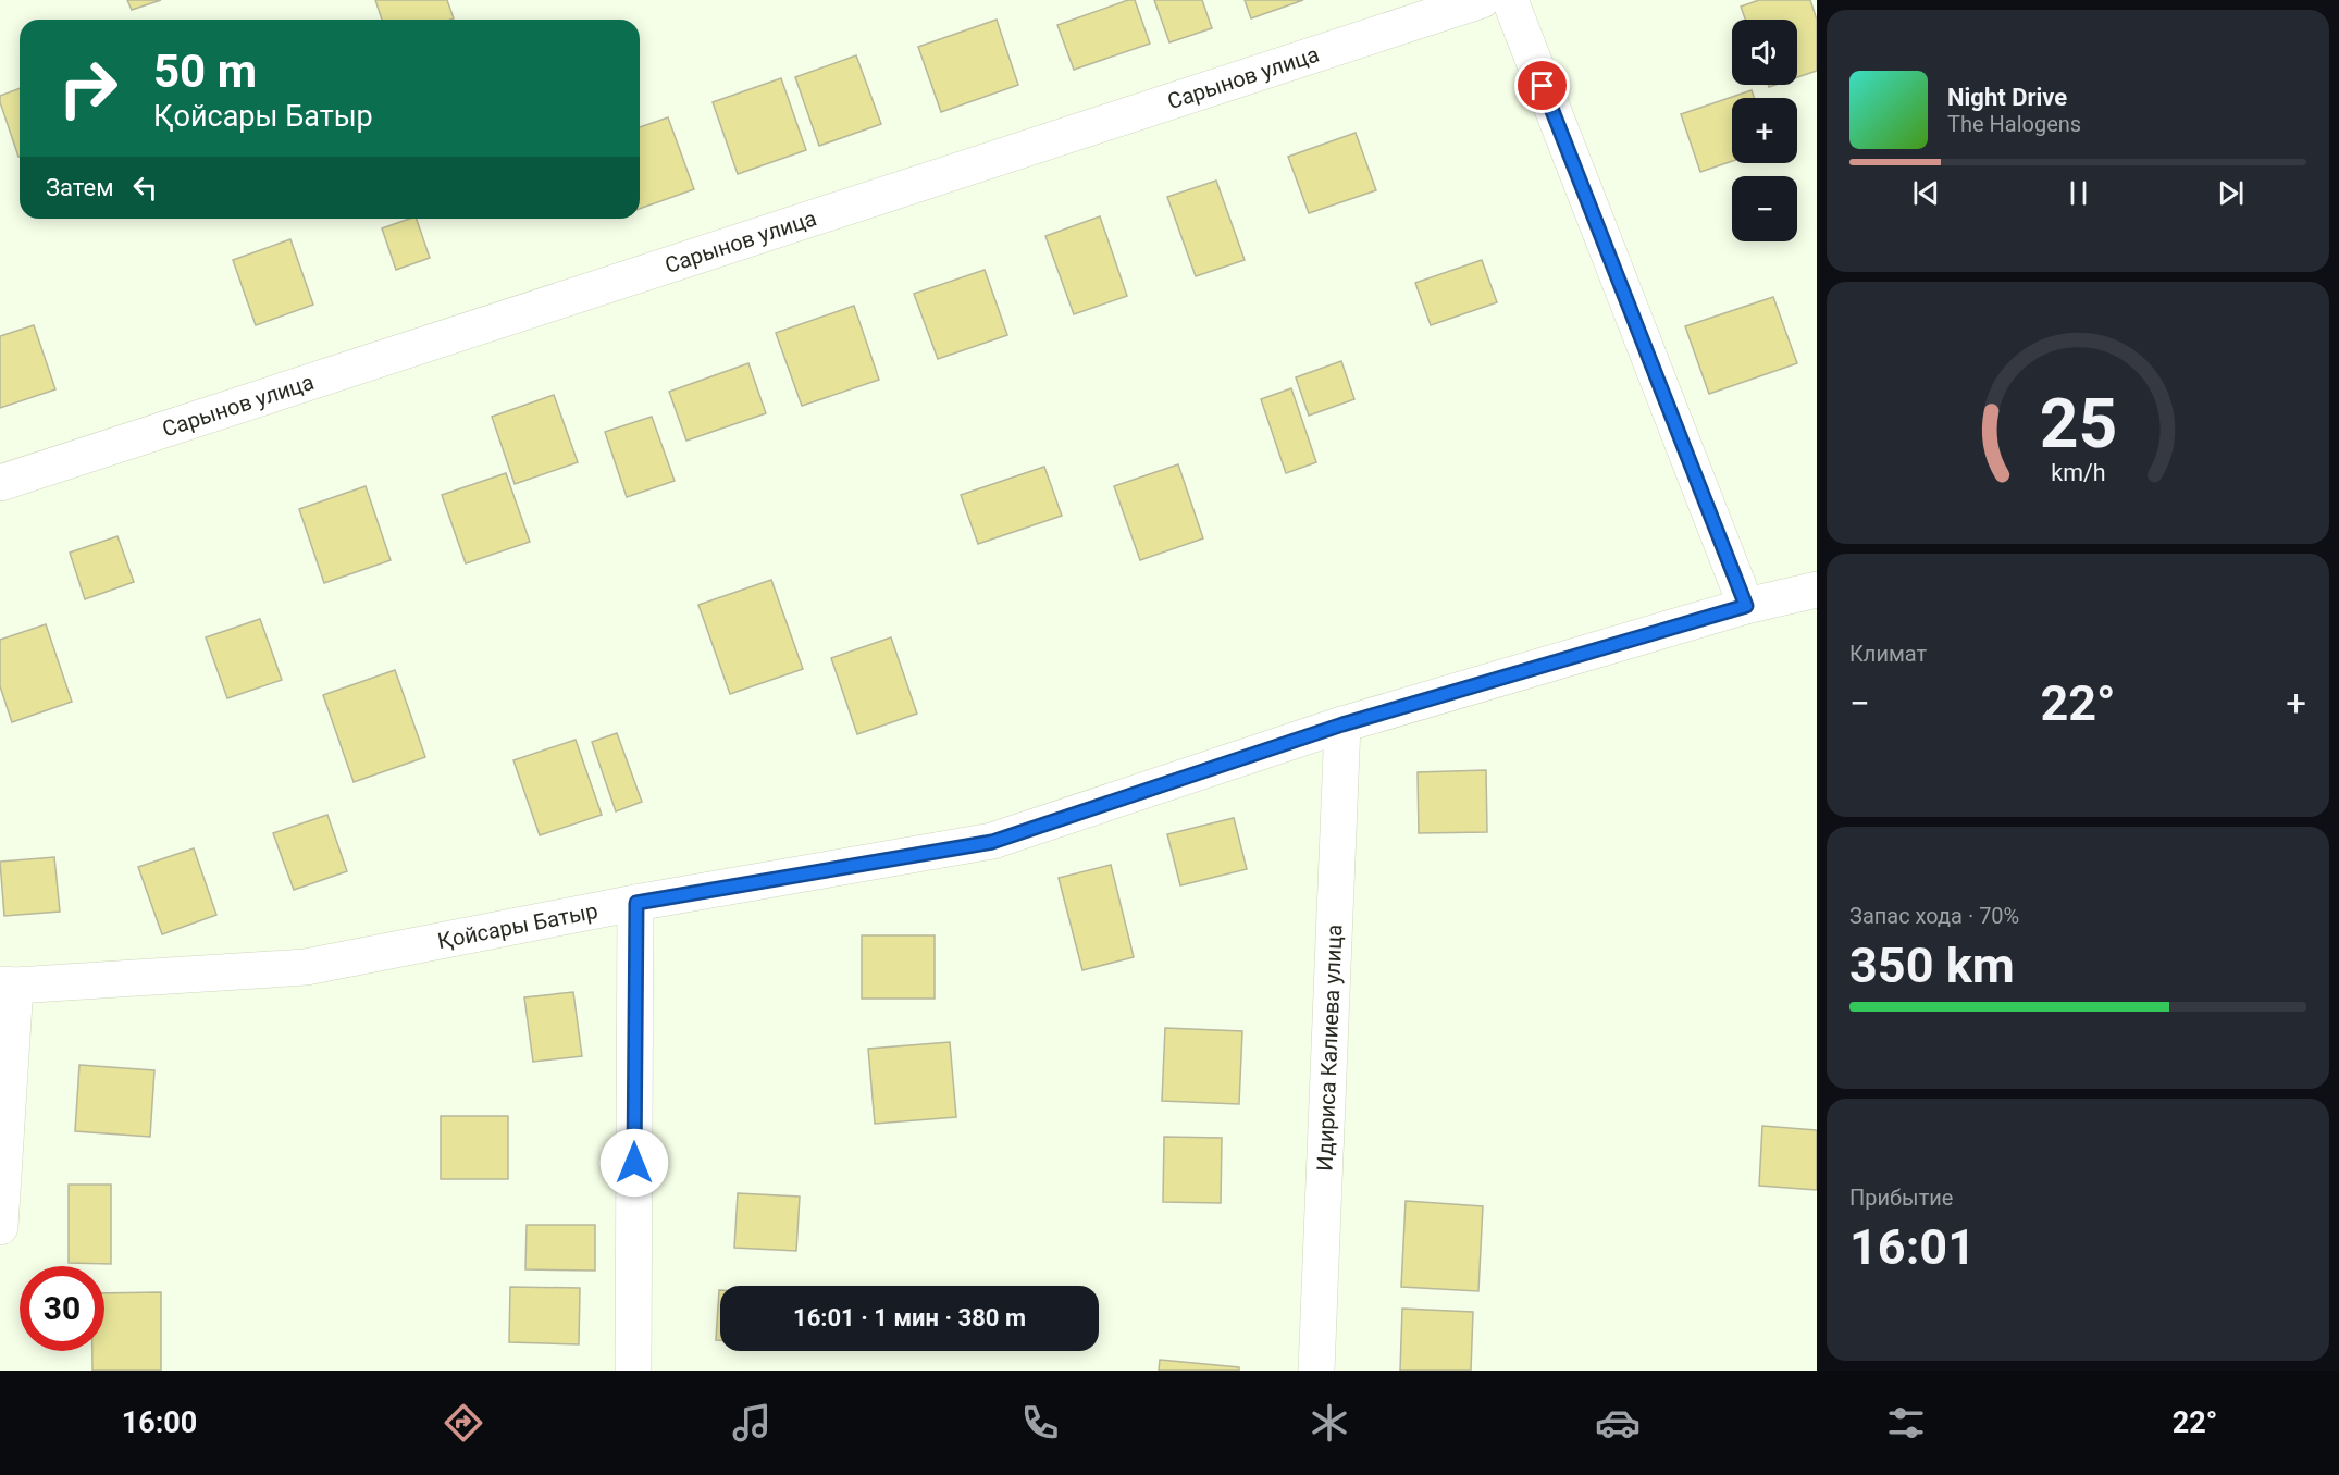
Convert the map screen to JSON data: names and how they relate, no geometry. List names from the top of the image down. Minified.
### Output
{"streets":{"street":["Сарынов улица","Қойсары Батыр","Идириса Калиева улица"]},"crossings":[["Қойсары Батыр","Идириса Калиева улица"]],"page":{"map_buttons":["+","−"],"turn":["50 m","Қойсары Батыр"],"song":["Night Drive","The Halogens"],"then":"Затем","tile":["Климат",["Запас хода · 70%","350 km"],["Прибытие","16:01"]],"heat":["−","22°","+"],"limit":"30","trip":"16:01 · 1 мин · 380 m","tabs":["16:00","22°"],"gauge":["25","km/h"]}}
